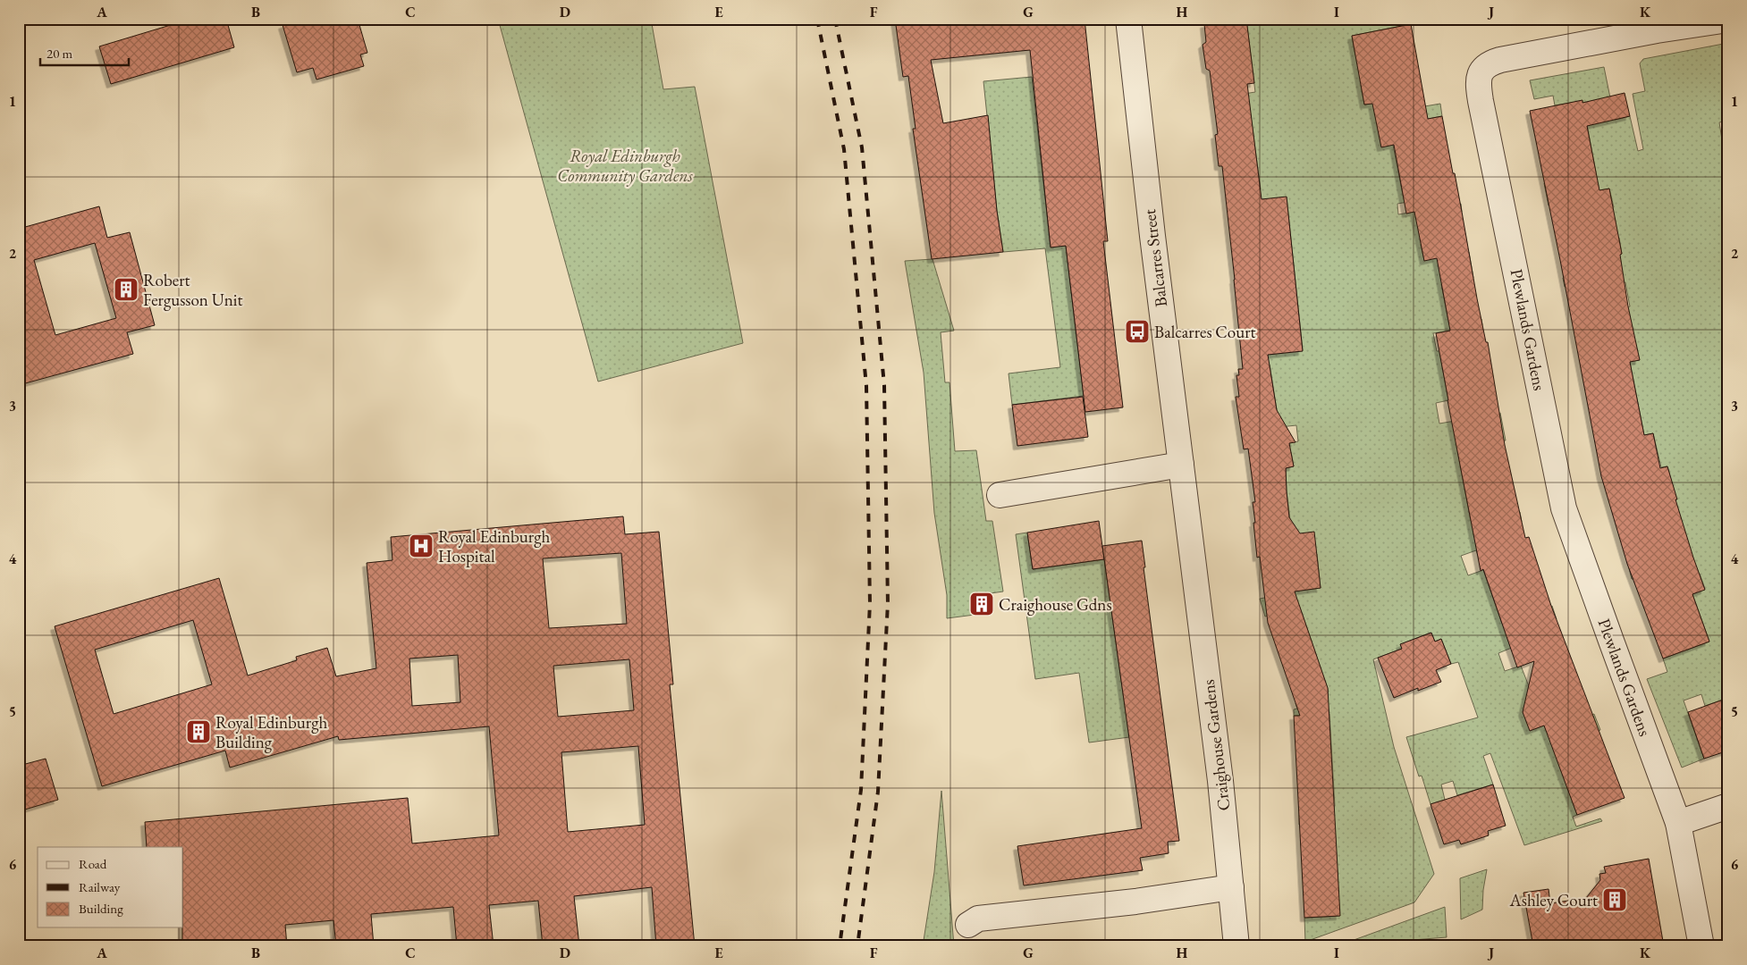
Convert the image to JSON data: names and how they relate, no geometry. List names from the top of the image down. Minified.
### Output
{"streets":{"street":["Balcarres Street","Plewlands Gardens","Craighouse Gardens"]},"crossings":[["Balcarres Street","Craighouse Gardens"]],"parks":["Royal Edinburgh Community Gardens"],"places":{"building":["Robert Fergusson Unit","Craighouse Gdns","Royal Edinburgh Building","Ashley Court"],"bus stop":["Balcarres Court"],"hospital":["Royal Edinburgh Hospital"]},"legend":["Road","Railway","Building"],"scale_bar":"20 m","grid":{"columns":["A","B","C","D","E","F","G","H","I","J","K"],"rows":["1","2","3","4","5","6"]}}
